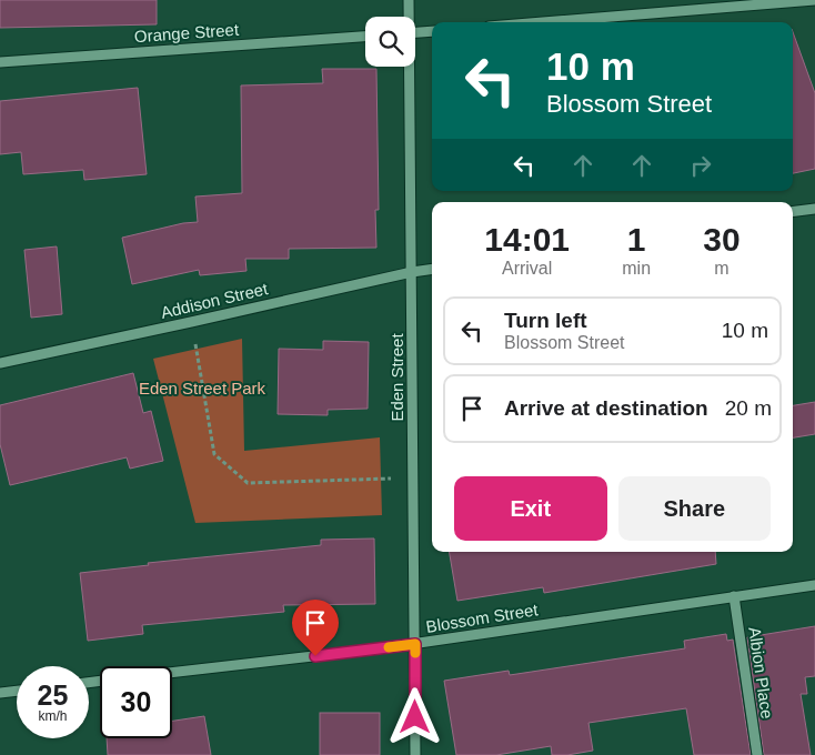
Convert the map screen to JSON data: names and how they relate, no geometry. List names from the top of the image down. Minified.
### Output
{"streets":{"street":["Orange Street","Addison Street","Eden Street","Blossom Street","Albion Place"]},"crossings":[["Addison Street","Eden Street"],["Eden Street","Blossom Street"],["Blossom Street","Albion Place"]],"parks":["Eden Street Park"],"page":{"turn":["10 m","Blossom Street"],"eta":["14:01","Arrival","1","min","30","m"],"list":[{"name":"Turn left","note":"Blossom Street","value":"10 m"},{"name":"Arrive at destination","value":"20 m"}],"buttons":["Exit","Share"],"speed":"25 km/h","limit":"30"}}
